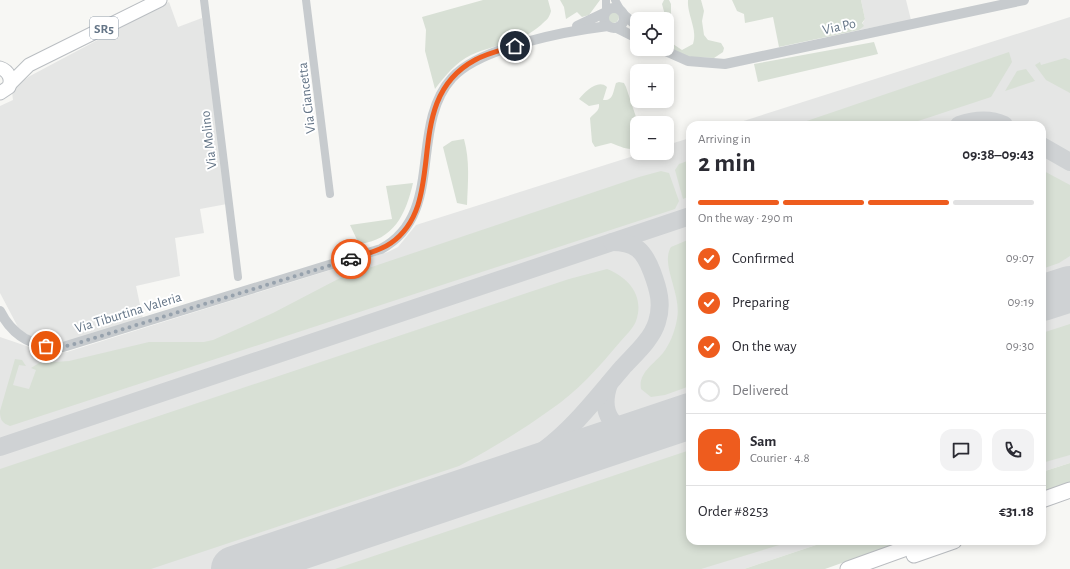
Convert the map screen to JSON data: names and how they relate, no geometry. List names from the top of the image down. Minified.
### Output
{"streets":{"main road":["SR5"],"street":["Via Po","Via Ciancetta","Via Molino","Via Tiburtina Valeria"]},"page":{"map_buttons":["+","−"],"heading":["2 min","Arriving in","09:38–09:43"],"panel":["Sam","Courier · 4.8","Order #8253","€31.18"],"bar":"On the way · 290 m","list":[["Confirmed","09:07"],["Preparing","09:19"],["On the way","09:30"],"Delivered"],"round":"S"}}
